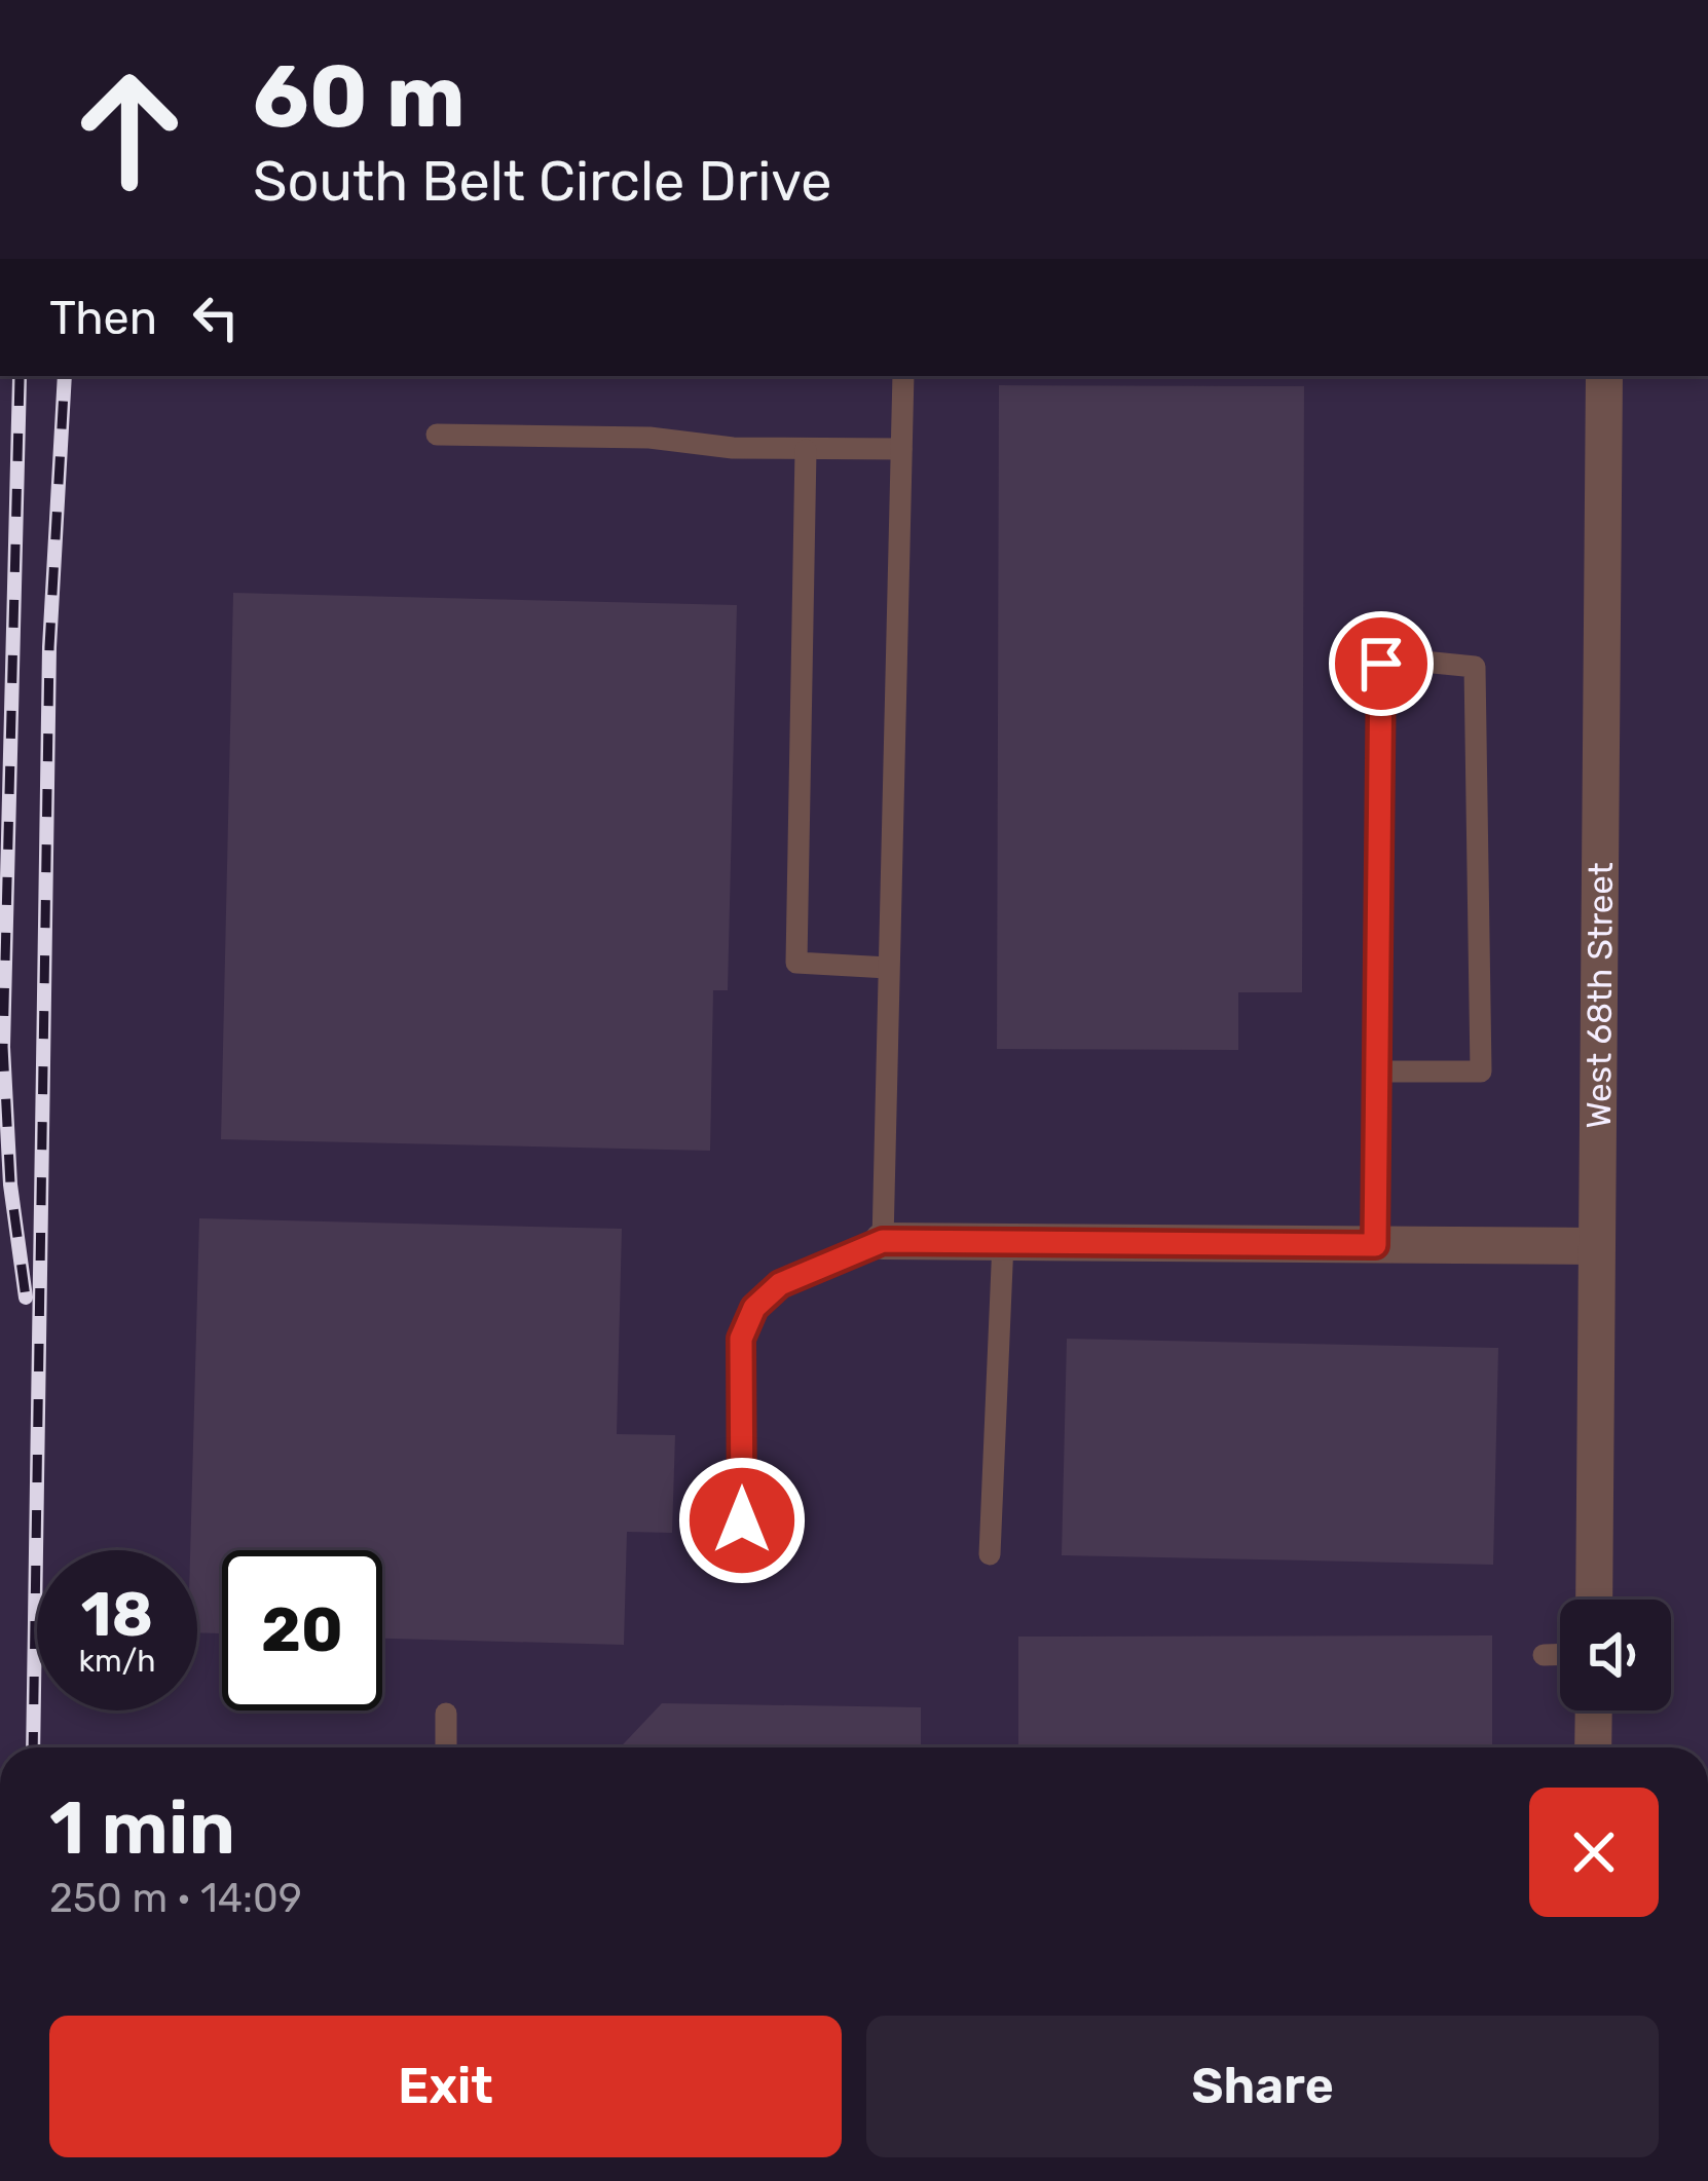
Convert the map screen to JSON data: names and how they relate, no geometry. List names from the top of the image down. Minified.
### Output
{"streets":{"street":["West 68th Street"]},"page":{"turn":["60 m","South Belt Circle Drive"],"then":"Then","speed":"18 km/h","limit":"20","heading":["1 min","250 m · 14:09"],"buttons":["Exit","Share"]}}
